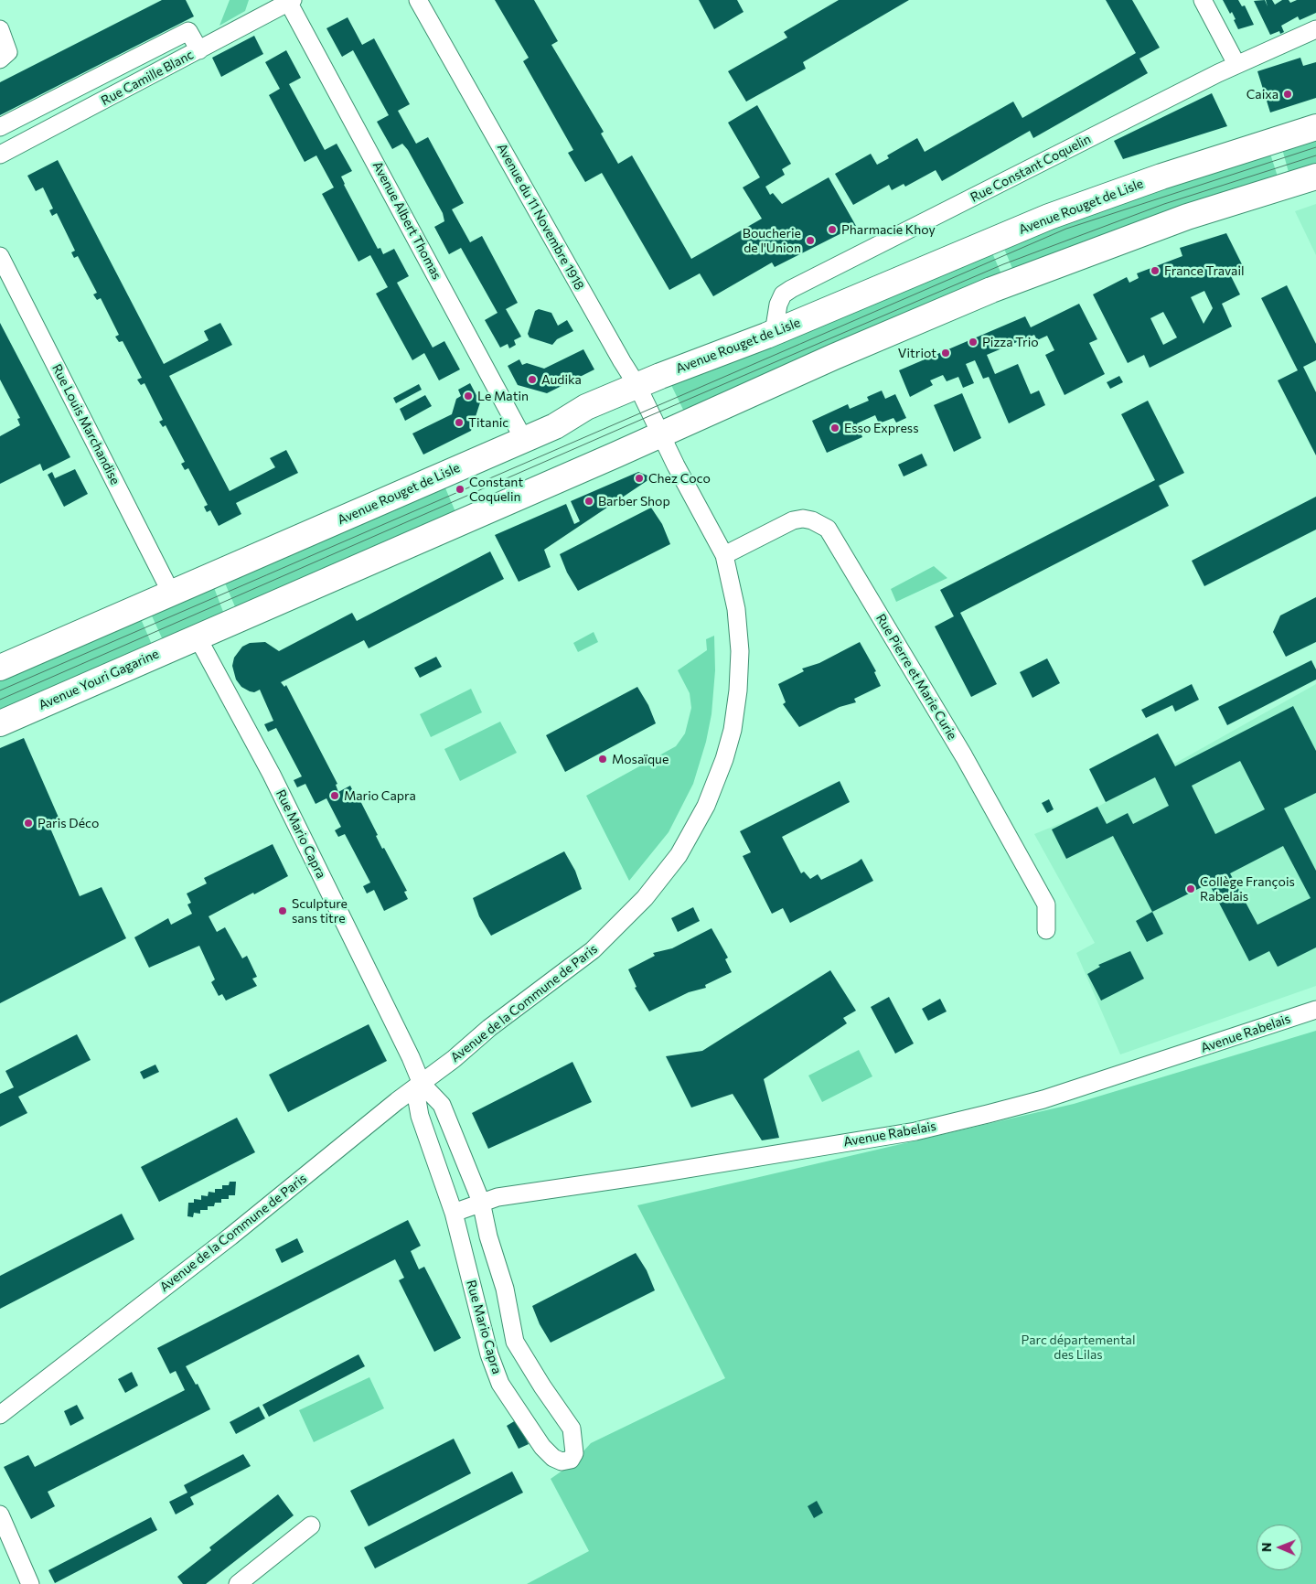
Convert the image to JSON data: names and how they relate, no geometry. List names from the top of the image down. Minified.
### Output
{"streets":{"main road":["Avenue Rouget de Lisle","Avenue Youri Gagarine"],"street":["Rue Camille Blanc","Rue Constant Coquelin","Avenue du 11 Novembre 1918","Avenue Albert Thomas","Rue Louis Marchandise","Rue Pierre et Marie Curie","Rue Mario Capra","Avenue de la Commune de Paris","Avenue Rabelais"]},"crossings":[["Rue Camille Blanc","Avenue Albert Thomas"],["Rue Constant Coquelin","Avenue Rouget de Lisle"],["Avenue Rouget de Lisle","Avenue du 11 Novembre 1918"],["Avenue Rouget de Lisle","Avenue Albert Thomas"],["Avenue Rouget de Lisle","Rue Louis Marchandise"],["Avenue du 11 Novembre 1918","Avenue de la Commune de Paris"],["Rue Pierre et Marie Curie","Avenue de la Commune de Paris"],["Avenue Youri Gagarine","Rue Mario Capra"],["Rue Mario Capra","Avenue de la Commune de Paris"],["Rue Mario Capra","Avenue Rabelais"]],"parks":["Parc départemental des Lilas"],"places":["Caixa","Pharmacie Khoy","Boucherie de l'Union","France Travail","Pizza Trio","Vitriot","Audika","Le Matin","Titanic","Esso Express","Chez Coco","Constant Coquelin","Barber Shop","Mosaïque","Mario Capra","Paris Déco","Collège François Rabelais","Sculpture sans titre"],"north":"left"}
